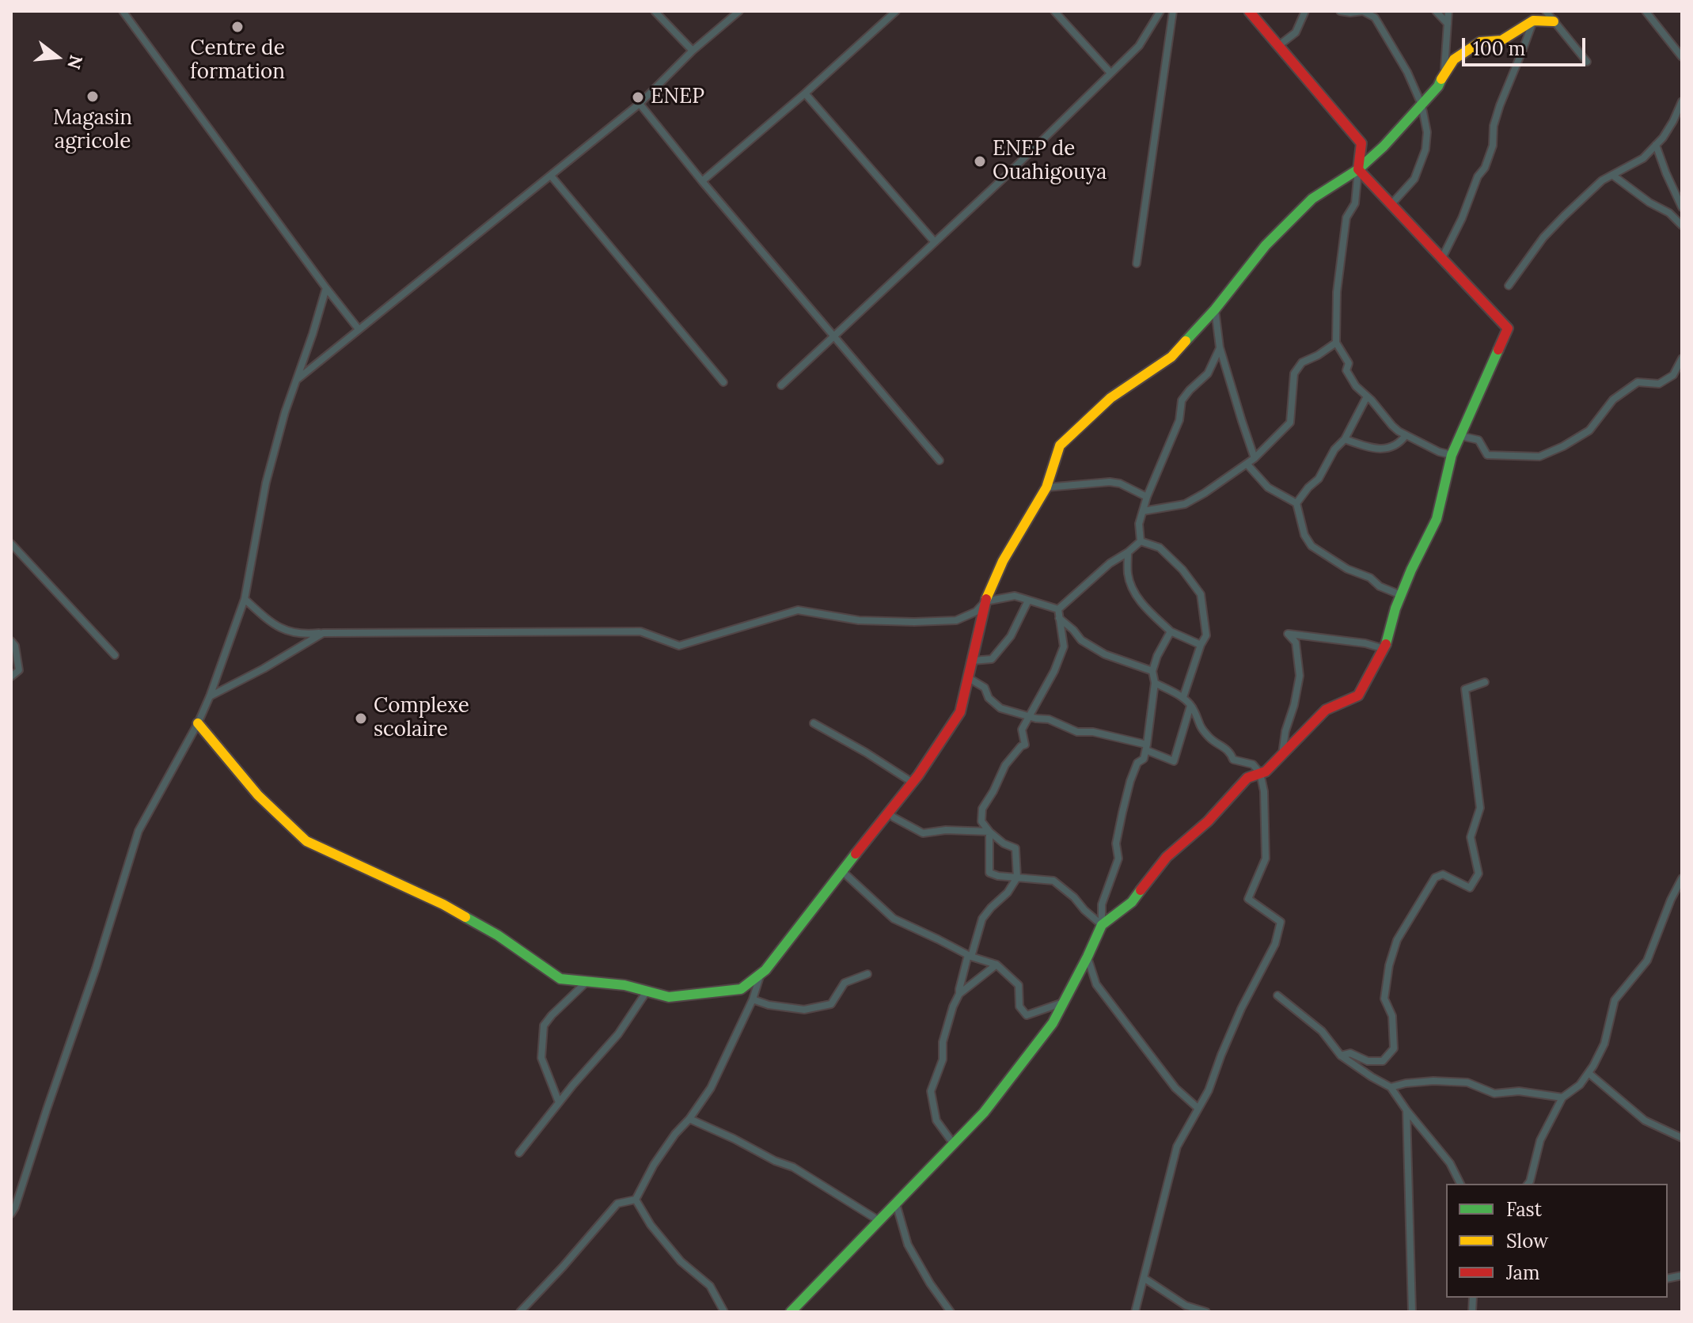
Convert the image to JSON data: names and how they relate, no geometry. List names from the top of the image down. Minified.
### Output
{"places":["Centre de formation","Magasin agricole","ENEP","ENEP de Ouahigouya","Complexe scolaire"],"legend":["Fast","Slow","Jam"],"scale_bar":"100 m","north":"right"}
